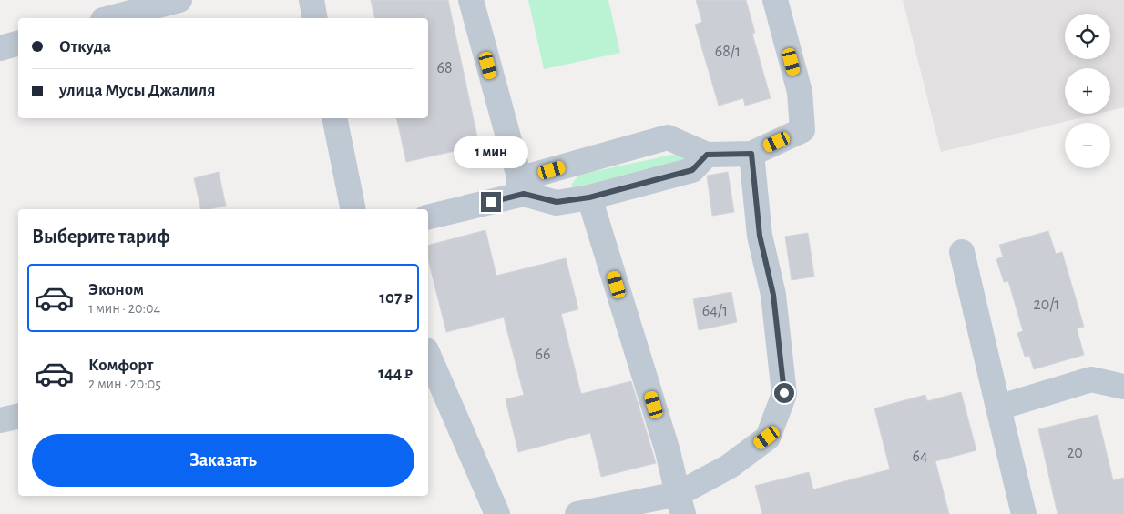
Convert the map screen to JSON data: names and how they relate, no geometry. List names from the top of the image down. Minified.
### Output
{"house_numbers":["68/1","68","20/1","64/1","66","20","64"],"page":{"map_buttons":["+","−"],"banner":["Откуда","улица Мусы Джалиля"],"bubble":"1 мин","heading":"Выберите тариф","list":[{"name":"Эконом","note":"1 мин · 20:04","value":"107 ₽"},{"name":"Комфорт","note":"2 мин · 20:05","value":"144 ₽"}],"buttons":"Заказать"}}
